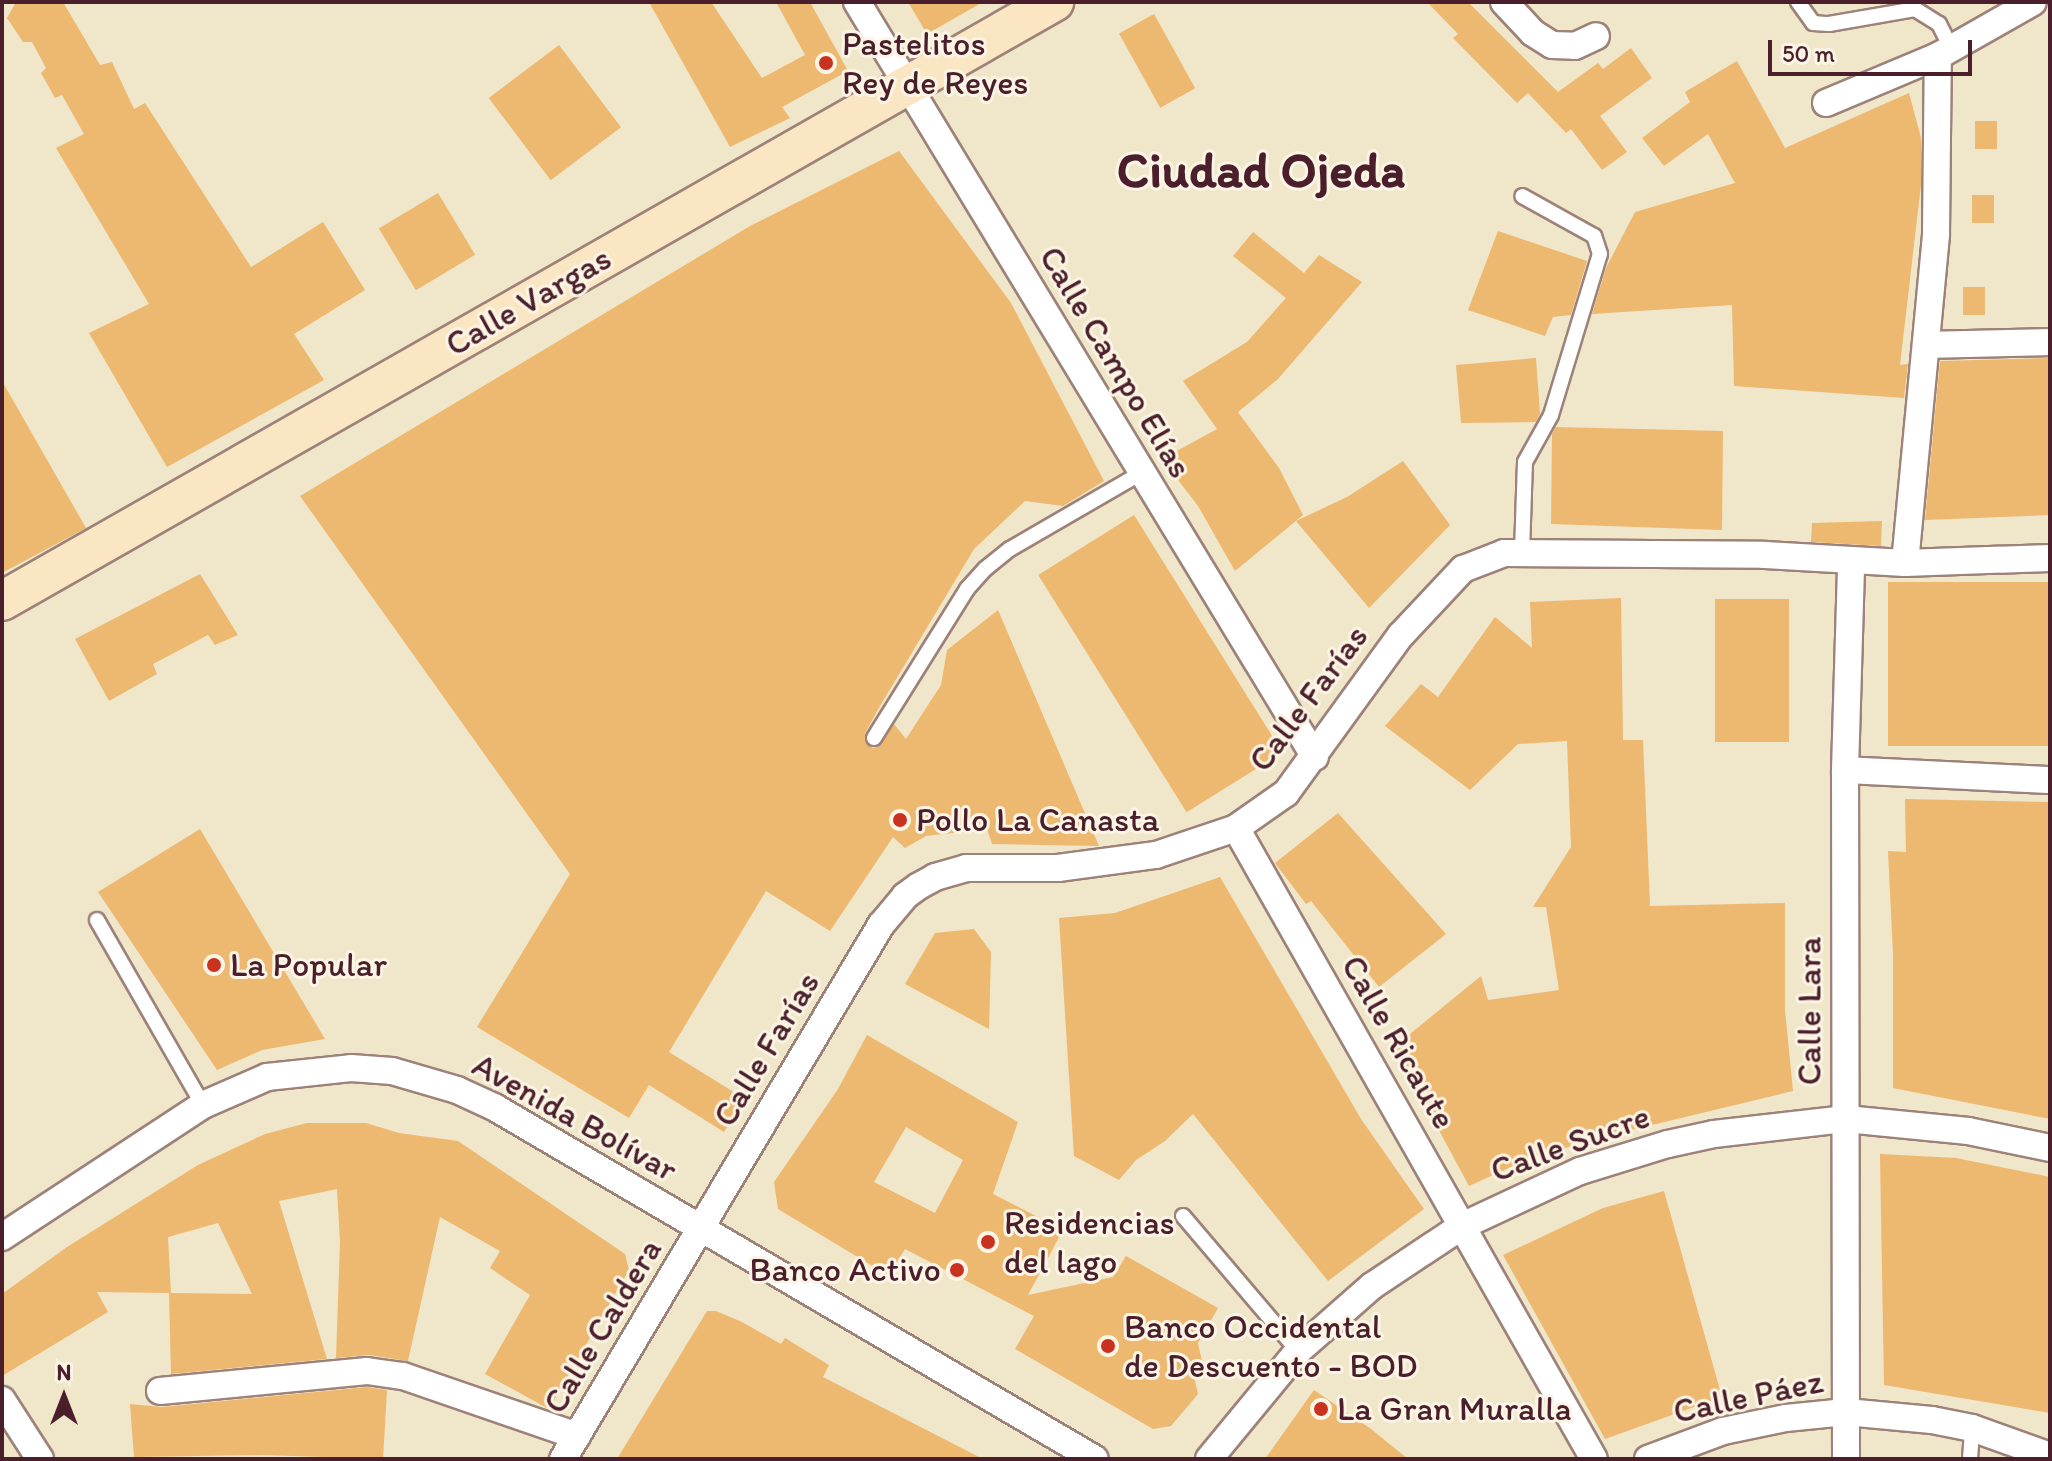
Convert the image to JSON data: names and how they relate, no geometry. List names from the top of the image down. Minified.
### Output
{"streets":{"street":["Calle Vargas","Calle Campo Elías","Calle Farías","Calle Lara","Calle Ricaute","Avenida Bolívar","Calle Sucre","Calle Caldera","Calle Páez"]},"crossings":[["Calle Vargas","Calle Campo Elías"],["Calle Campo Elías","Calle Farías"],["Calle Farías","Calle Lara"],["Calle Farías","Calle Ricaute"],["Calle Farías","Avenida Bolívar"],["Calle Farías","Calle Caldera"],["Calle Lara","Calle Sucre"],["Calle Lara","Calle Páez"],["Calle Ricaute","Calle Sucre"],["Avenida Bolívar","Calle Caldera"]],"districts":["Ciudad Ojeda"],"places":["Pastelitos Rey de Reyes","Pollo La Canasta","La Popular","Residencias del lago","Banco Activo","Banco Occidental de Descuento - BOD","La Gran Muralla"],"scale_bar":"50 m","north":"top"}
